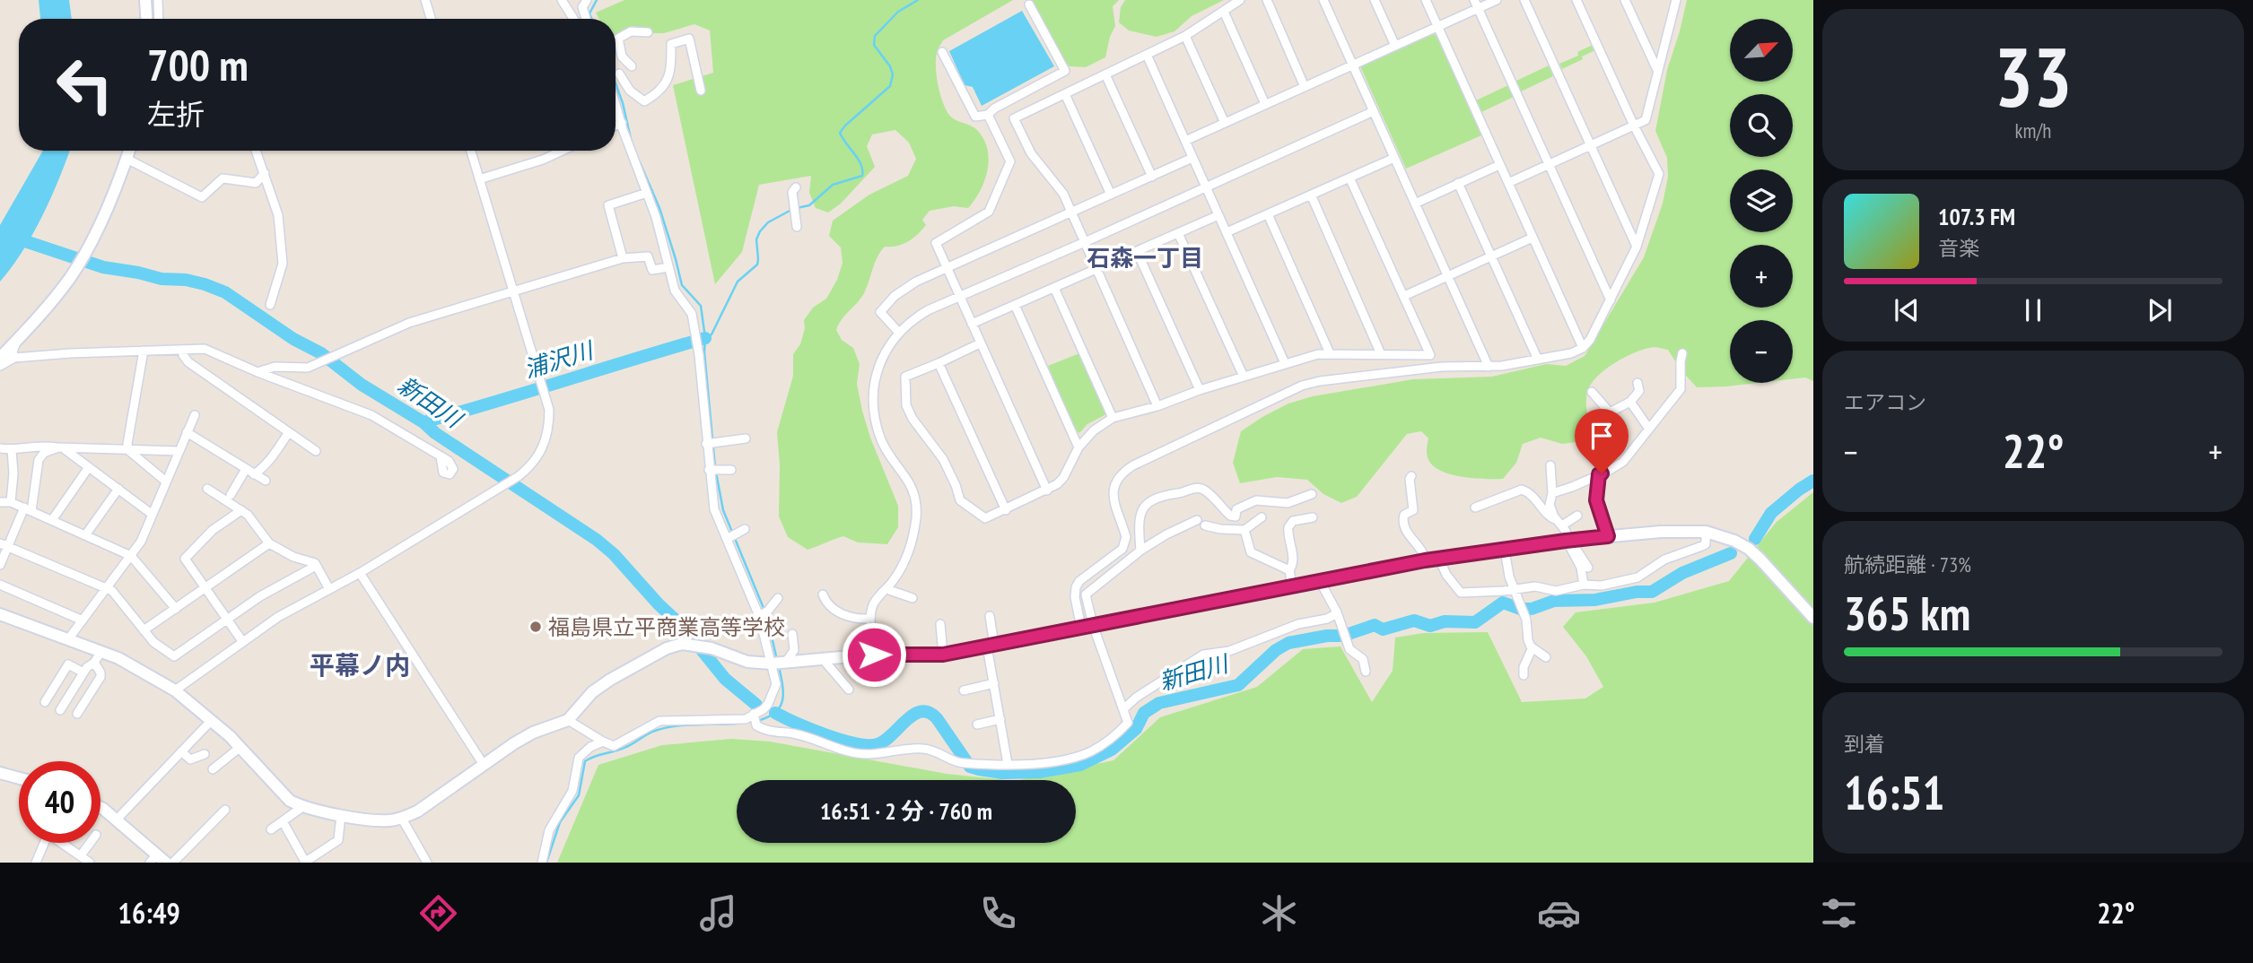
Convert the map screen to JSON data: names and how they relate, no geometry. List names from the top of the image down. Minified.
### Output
{"districts":["石森一丁目","平幕ノ内"],"water":["浦沢川","新田川"],"places":["福島県立平商業高等学校"],"north":"top right","page":{"tile":[["33","km/h"],"エアコン",["航続距離 · 73%","365 km"],["到着","16:51"]],"map_buttons":["+","−"],"turn":["700 m","左折"],"song":["107.3 FM","音楽"],"heat":["−","22°","+"],"limit":"40","trip":"16:51 · 2 分 · 760 m","tabs":["16:49","22°"]}}
